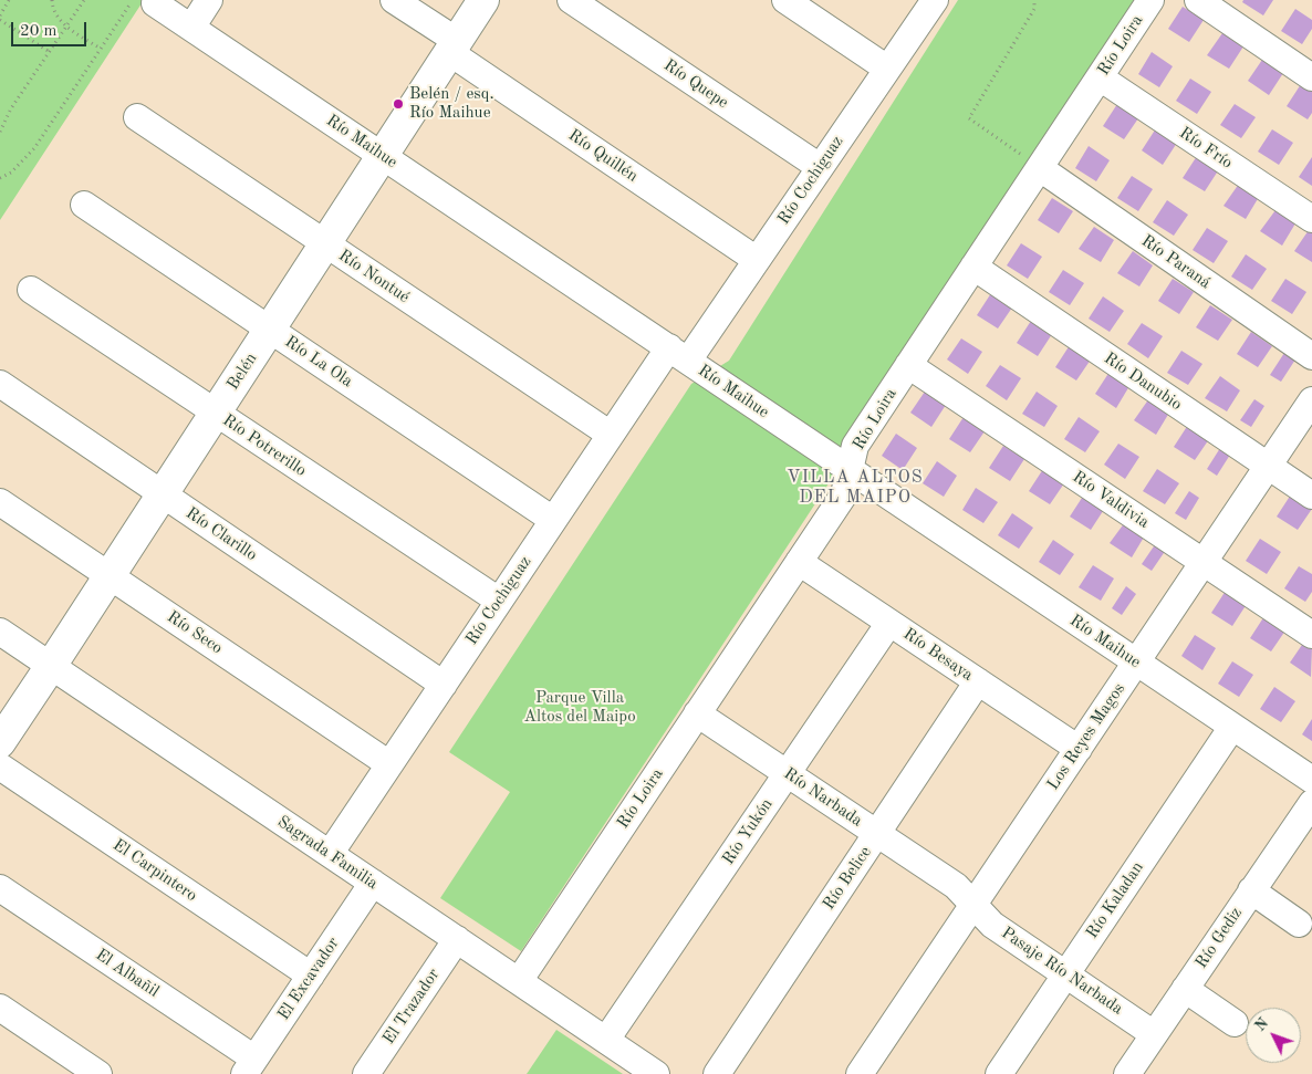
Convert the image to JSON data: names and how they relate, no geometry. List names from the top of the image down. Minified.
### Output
{"streets":{"street":["Río Loira","Río Quepe","Río Maihue","Río Frío","Río Quillén","Río Cochiguaz","Río Paraná","Río Nontué","Río La Ola","Belén","Río Danubio","Río Potrerillo","Río Valdivia","Río Clarillo","Río Seco","Río Besaya","Los Reyes Magos","Río Narbada","Río Yukón","Sagrada Familia","El Carpintero","Río Belice","Río Kaladan","Río Gediz","Pasaje Río Narbada","El Albañil","El Excavador","El Trazador"]},"crossings":[["Río Loira","Río Maihue"],["Río Loira","Río Frío"],["Río Loira","Río Paraná"],["Río Loira","Río Danubio"],["Río Loira","Río Valdivia"],["Río Loira","Río Besaya"],["Río Loira","Río Narbada"],["Río Loira","Sagrada Familia"],["Río Quepe","Río Cochiguaz"],["Río Maihue","Río Cochiguaz"],["Río Maihue","Belén"],["Río Maihue","Los Reyes Magos"],["Río Maihue","Río Kaladan"],["Río Quillén","Río Cochiguaz"],["Río Quillén","Belén"],["Río Cochiguaz","Río Nontué"],["Río Cochiguaz","Río La Ola"],["Río Cochiguaz","Río Potrerillo"],["Río Cochiguaz","Río Clarillo"],["Río Cochiguaz","Río Seco"],["Río Cochiguaz","Sagrada Familia"],["Río Nontué","Belén"],["Río La Ola","Belén"],["Belén","Río Potrerillo"],["Belén","Río Clarillo"],["Belén","Río Seco"],["Belén","Sagrada Familia"],["Río Danubio","Los Reyes Magos"],["Río Valdivia","Los Reyes Magos"],["Río Besaya","Los Reyes Magos"],["Río Besaya","Río Yukón"],["Río Besaya","Río Belice"],["Los Reyes Magos","Río Narbada"],["Los Reyes Magos","Pasaje Río Narbada"],["Río Narbada","Río Yukón"],["Río Narbada","Río Belice"],["Río Narbada","Pasaje Río Narbada"],["Río Yukón","Sagrada Familia"],["Sagrada Familia","El Excavador"],["Sagrada Familia","El Trazador"],["El Carpintero","El Excavador"],["Río Kaladan","Pasaje Río Narbada"],["Río Gediz","Pasaje Río Narbada"],["El Albañil","El Excavador"]],"districts":["VILLA ALTOS DEL MAIPO"],"parks":["Parque Villa Altos del Maipo"],"places":["Belén / esq. Río Maihue"],"scale_bar":"20 m","north":"top left"}
